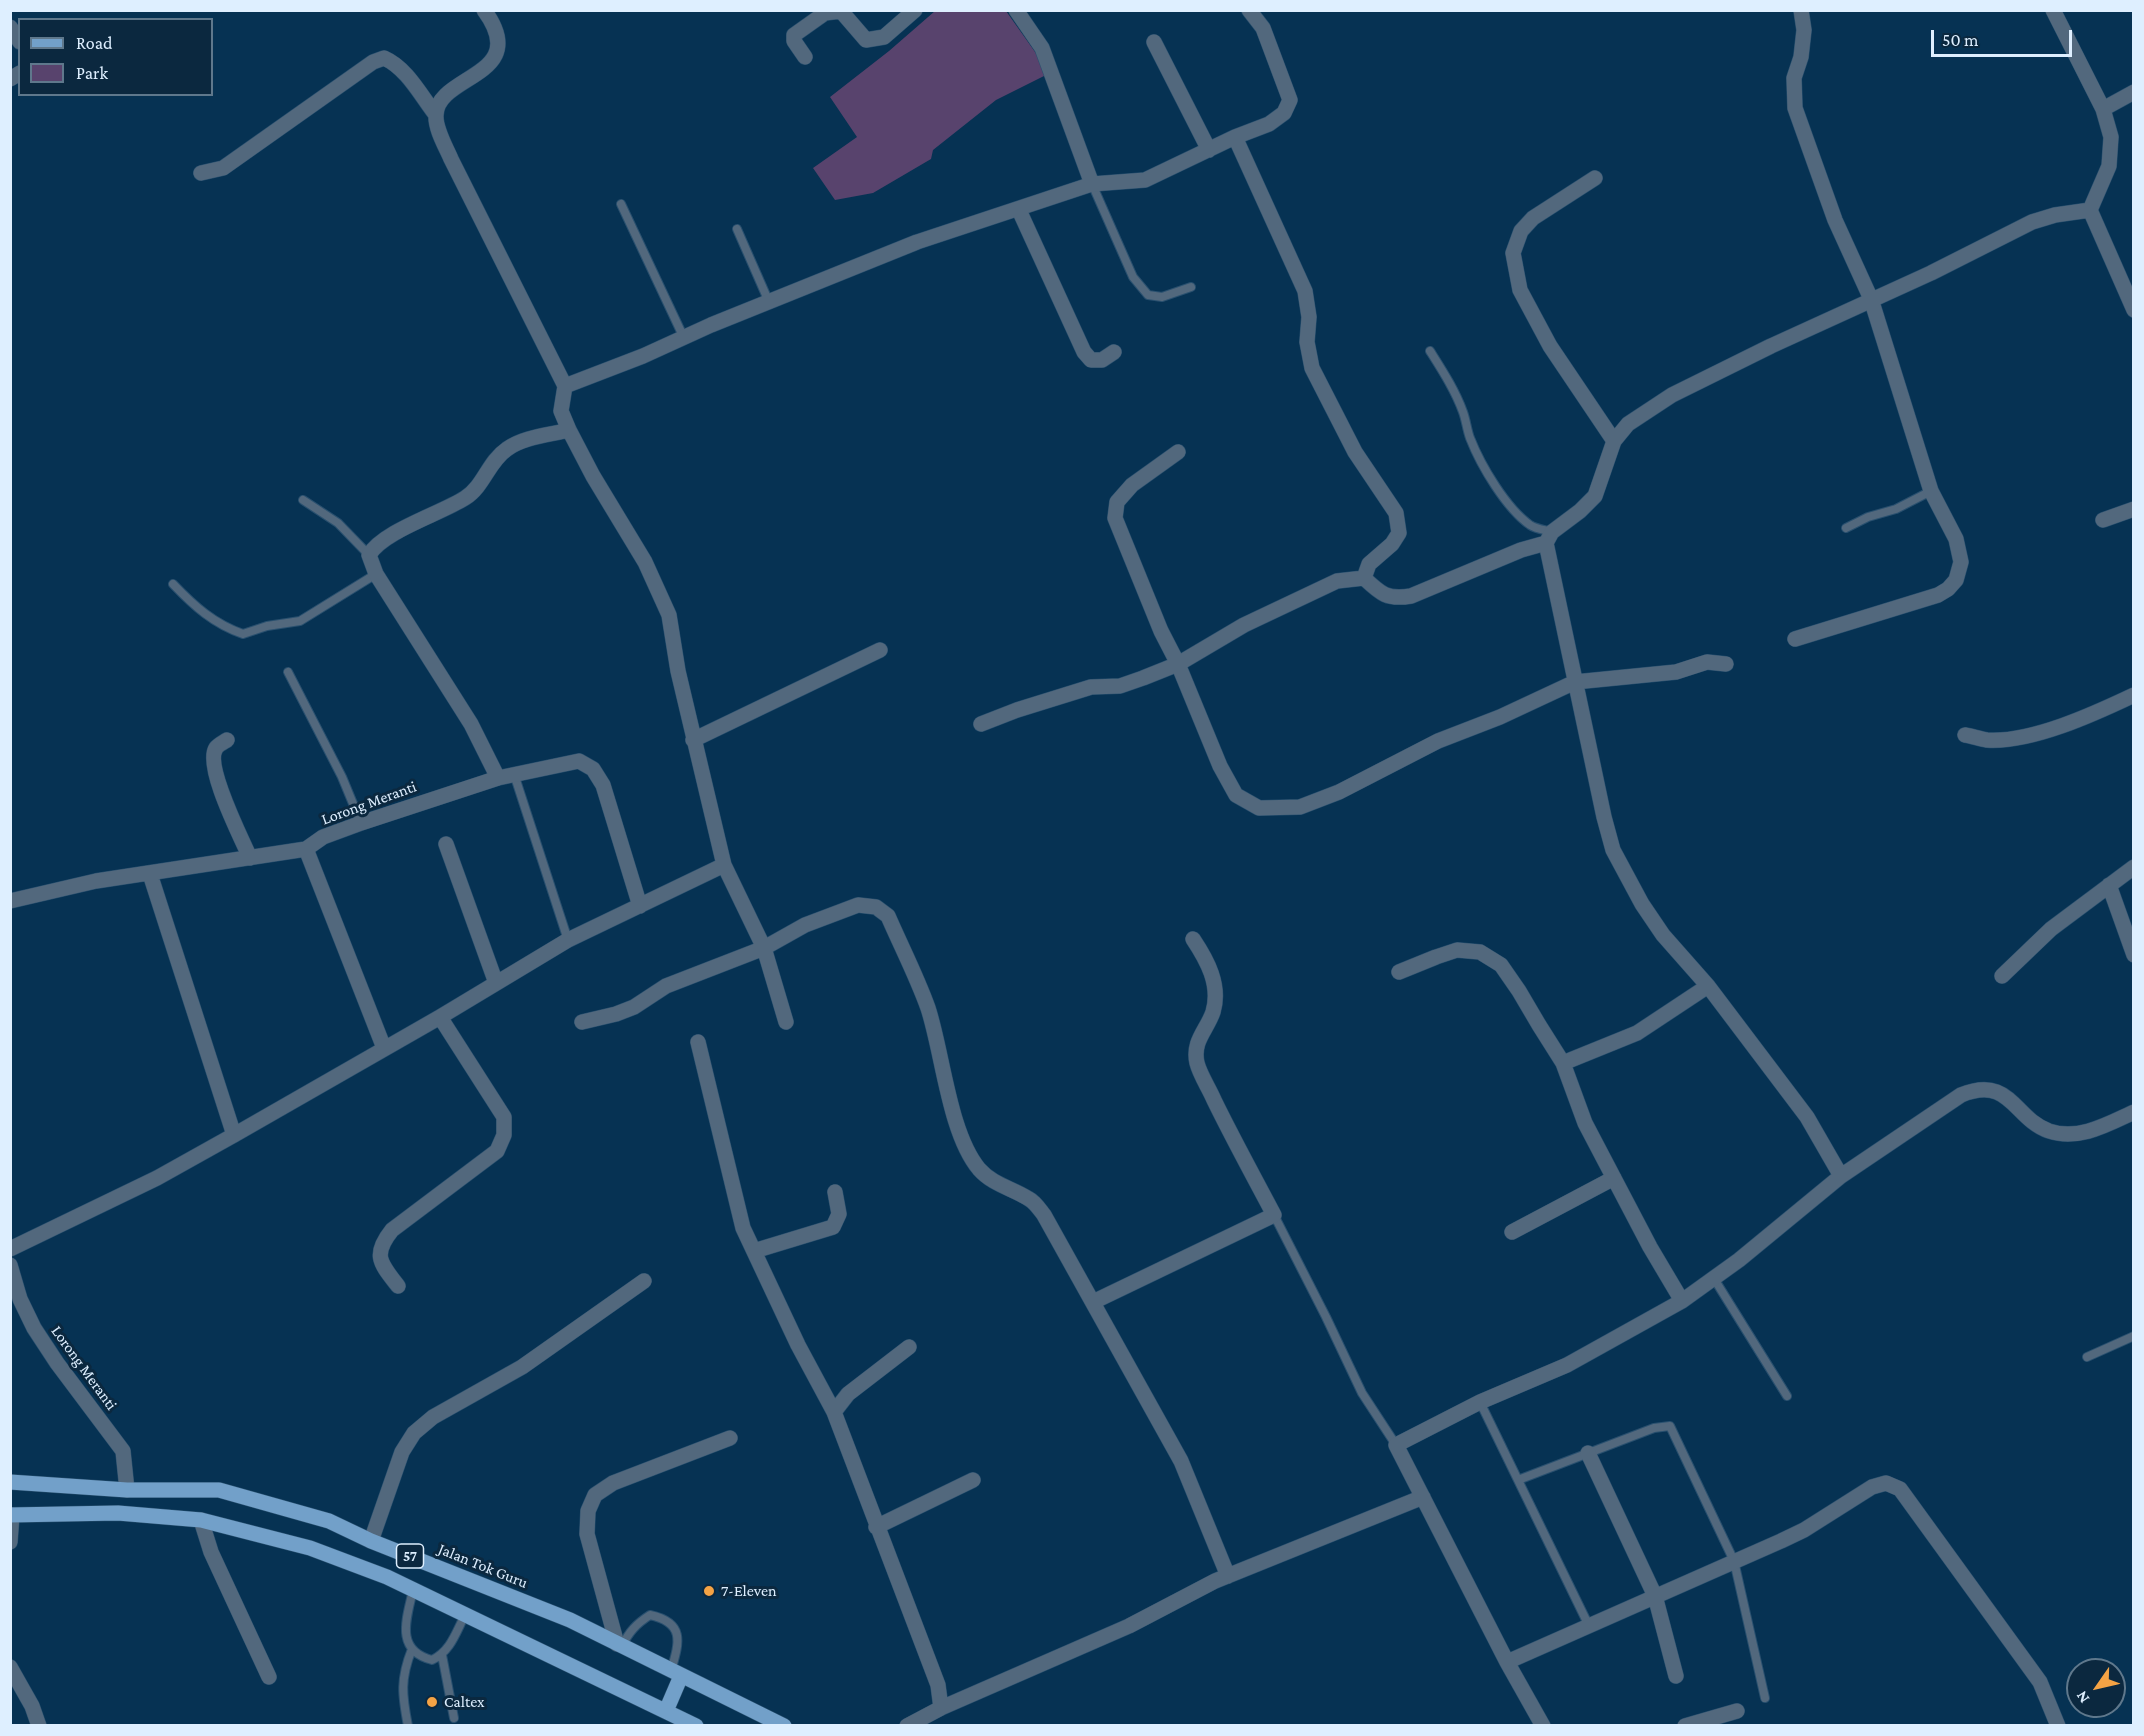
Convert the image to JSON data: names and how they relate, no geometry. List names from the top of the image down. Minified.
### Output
{"streets":{"main road":["57","Jalan Tok Guru"],"street":["Lorong Meranti"]},"crossings":[["Lorong Meranti","Jalan Tok Guru"]],"places":["7-Eleven","Caltex"],"legend":["Road","Park"],"scale_bar":"50 m","north":"bottom left"}
